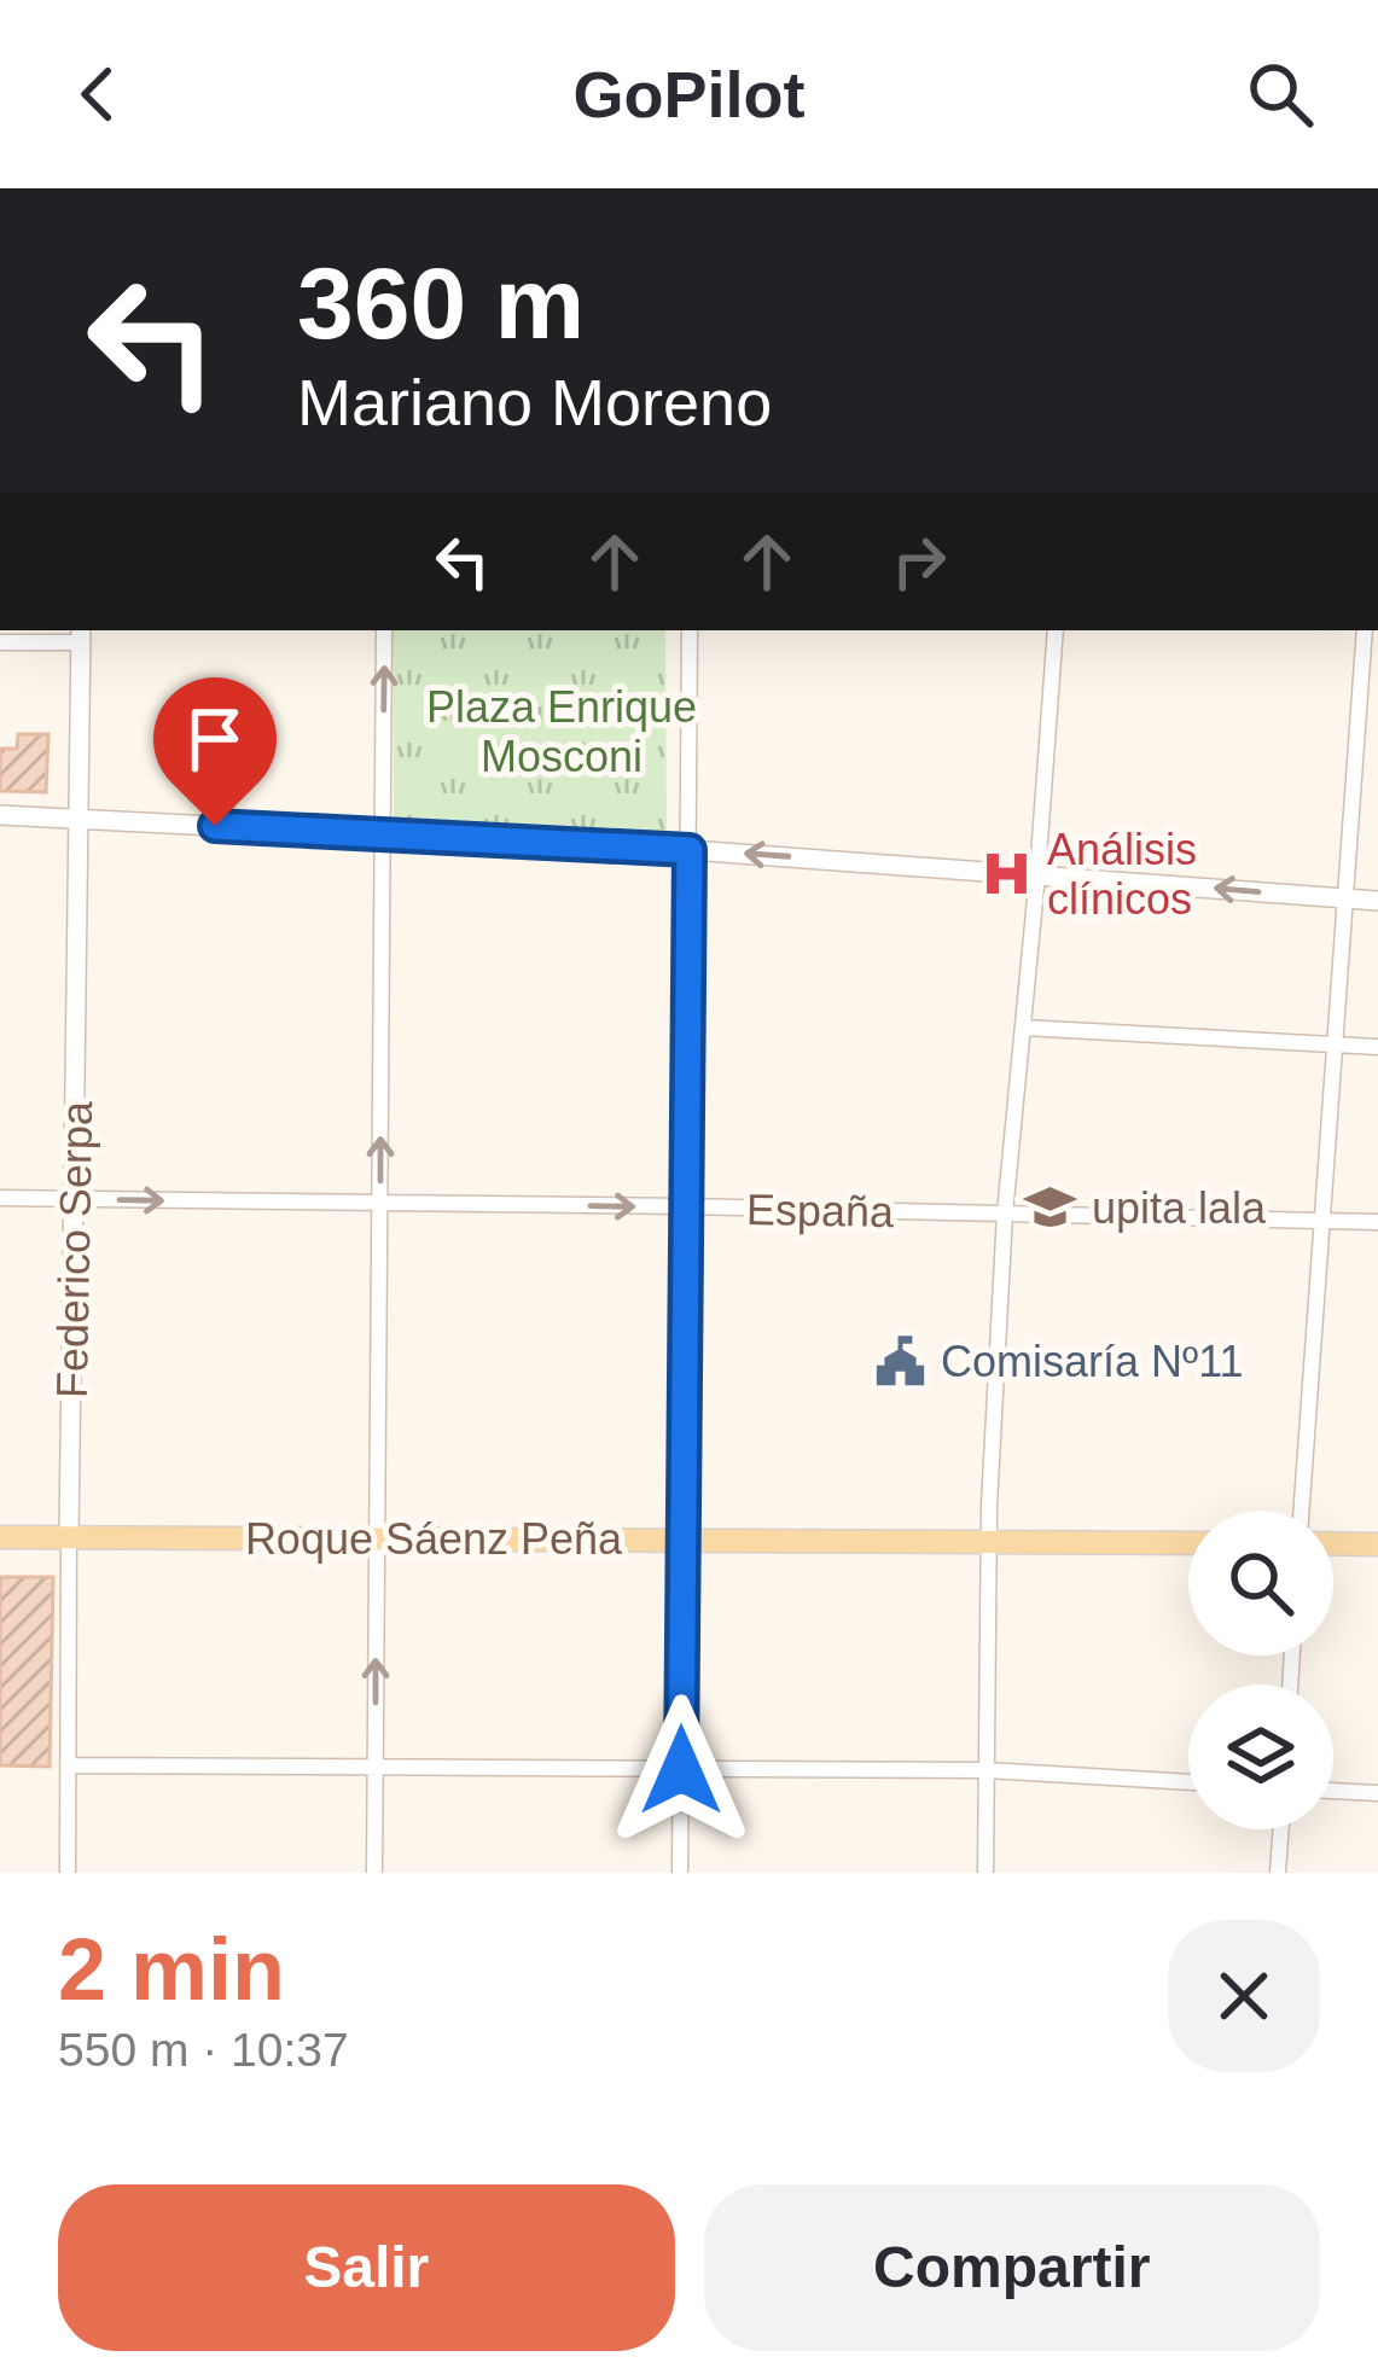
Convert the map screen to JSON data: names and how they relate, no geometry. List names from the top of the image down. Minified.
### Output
{"streets":{"main road":["Roque Sáenz Peña"],"street":["España","Federico Serpa"]},"crossings":[["España","Federico Serpa"],["Federico Serpa","Roque Sáenz Peña"]],"one_way":["España"],"parks":["Plaza Enrique Mosconi"],"places":{"hospital":["Análisis clínicos"],"school or university":["upita lala"],"public building":["Comisaría Nº11"]},"page":{"header":"GoPilot","turn":["360 m","Mariano Moreno"],"heading":["2 min","550 m · 10:37"],"buttons":["Salir","Compartir"]}}
